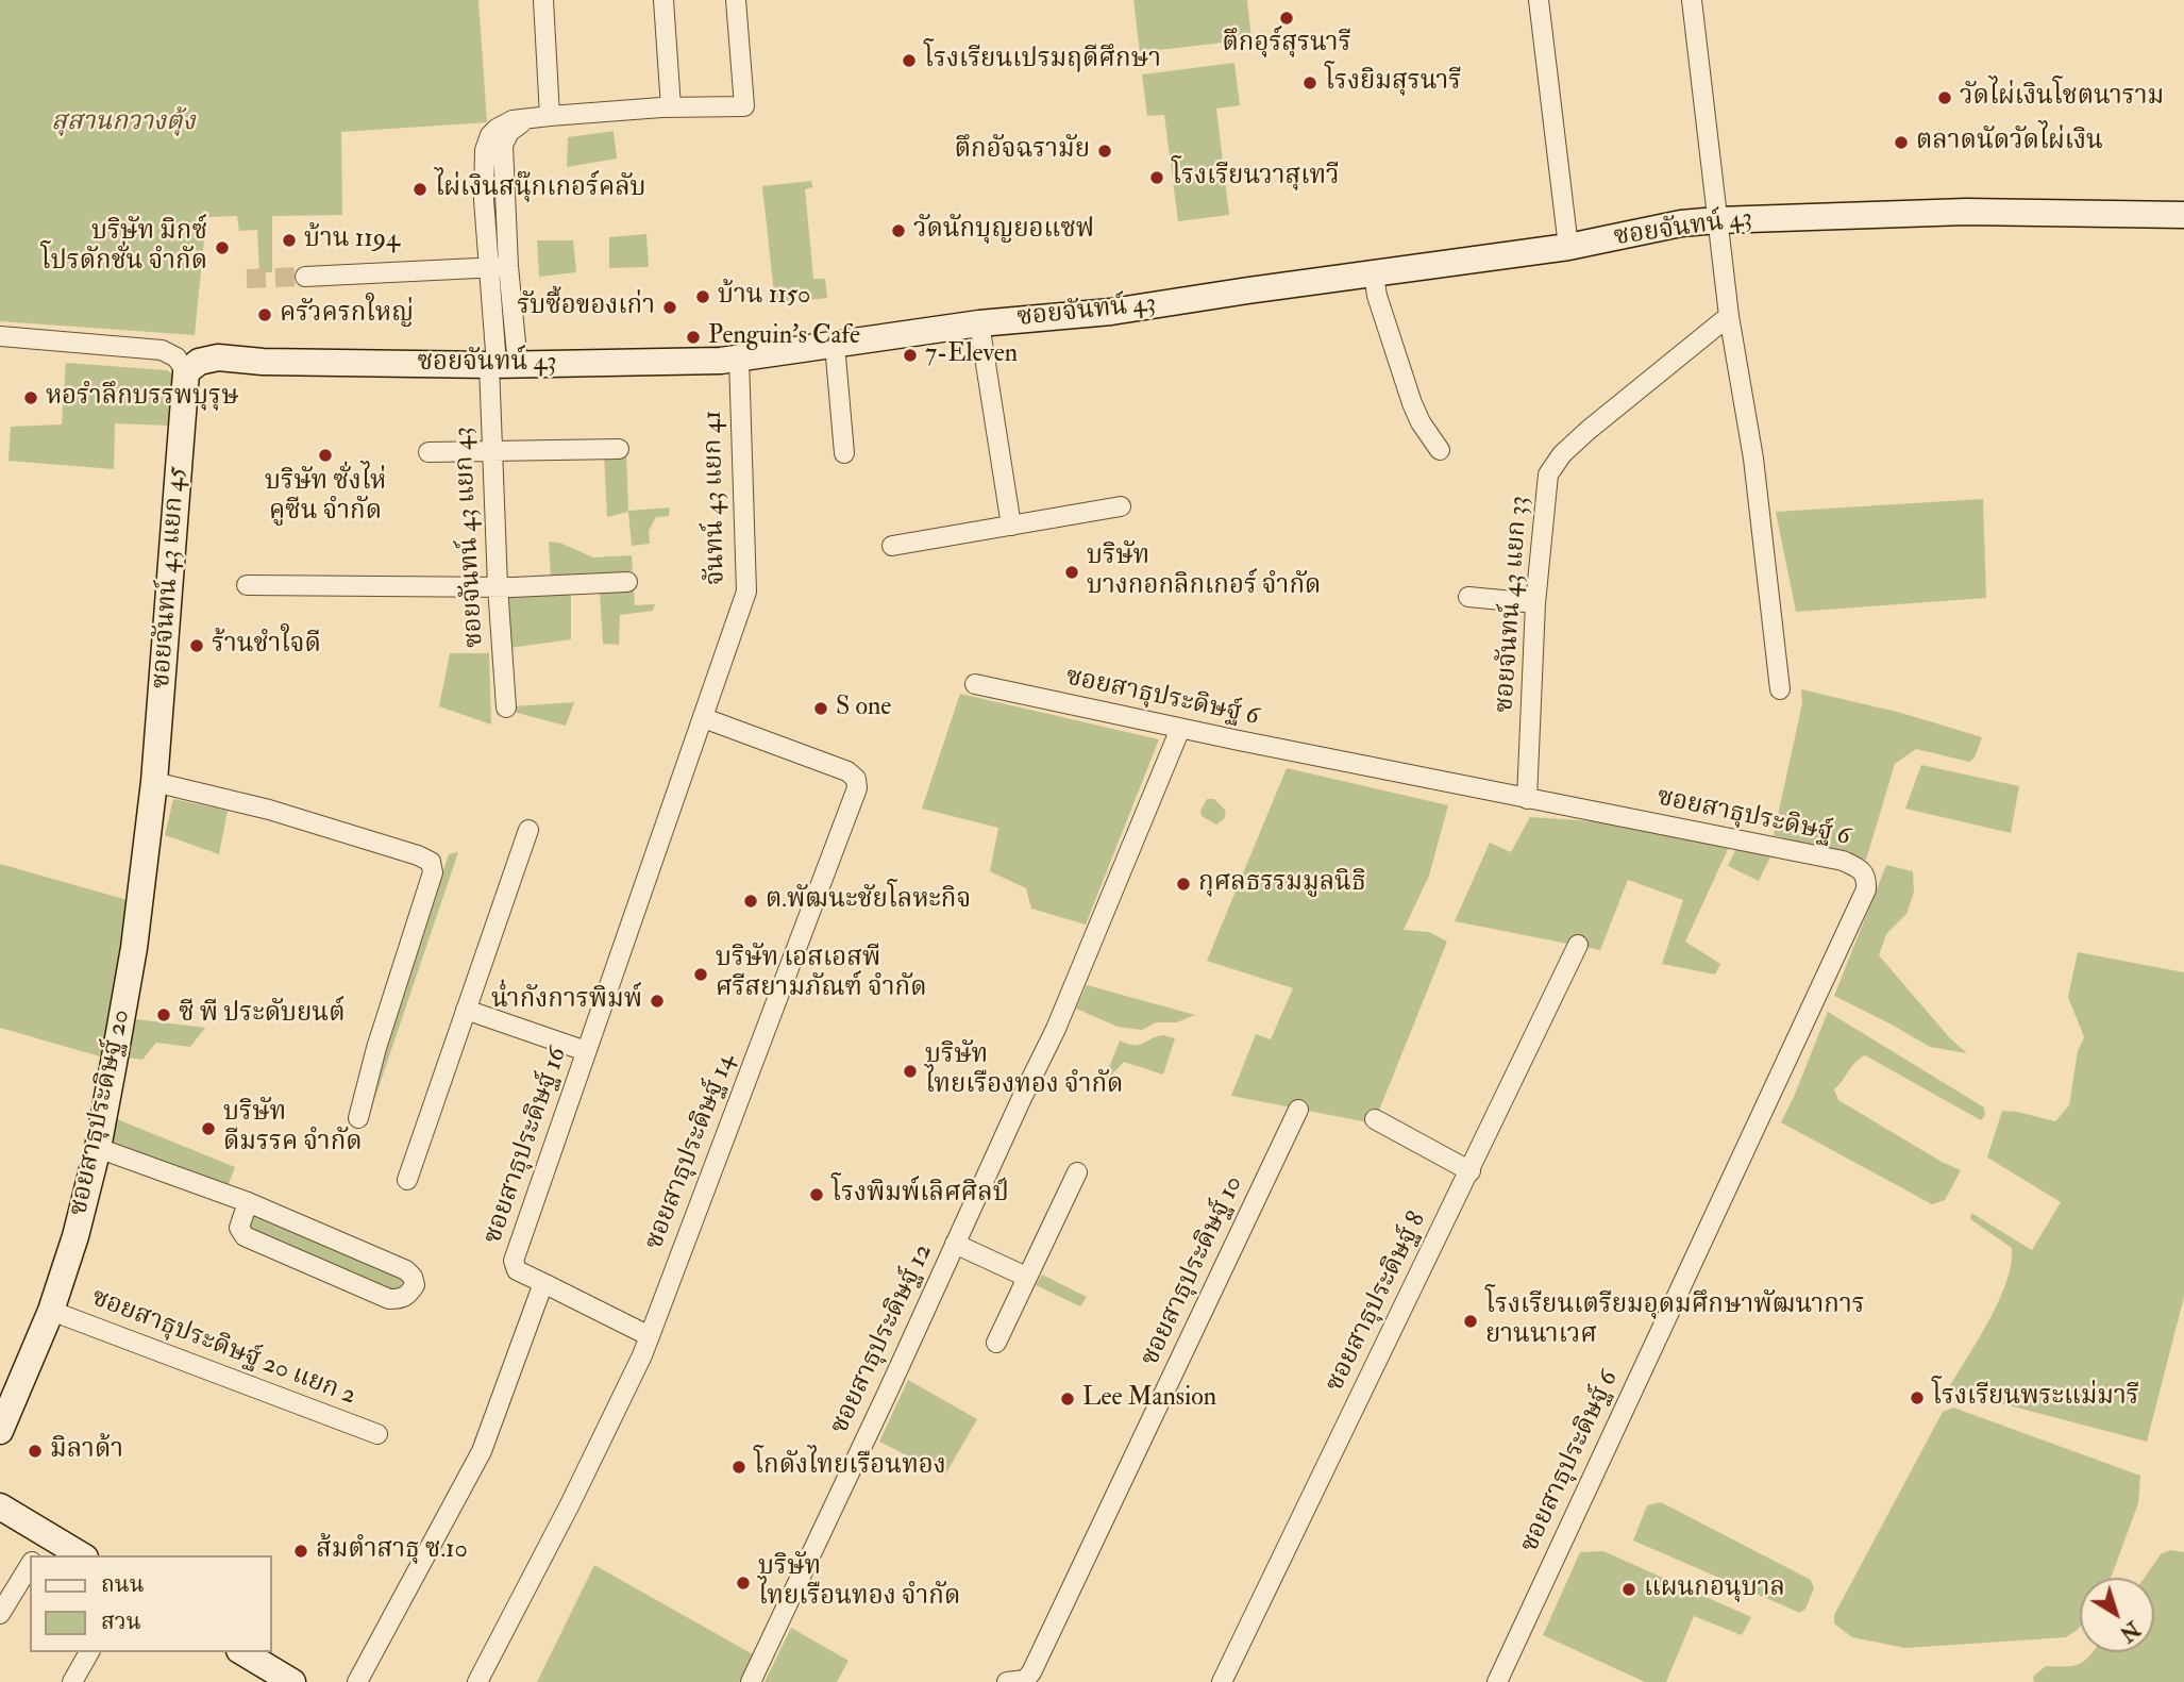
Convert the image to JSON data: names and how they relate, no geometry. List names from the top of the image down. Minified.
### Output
{"streets":{"street":["ซอยจันทน์ 43","จันทน์ 43 แยก 41","ซอยจันทน์ 43 แยก 43","ซอยจันทน์ 43 แยก 45","ซอยจันทน์ 43 แยก 33","ซอยสาธุประดิษฐ์ 6","ซอยสาธุประดิษฐ์ 20","ซอยสาธุประดิษฐ์ 16","ซอยสาธุประดิษฐ์ 14","ซอยสาธุประดิษฐ์ 10","ซอยสาธุประดิษฐ์ 8","ซอยสาธุประดิษฐ์ 12","ซอยสาธุประดิษฐ์ 20 แยก 2"]},"crossings":[["ซอยจันทน์ 43","จันทน์ 43 แยก 41"],["ซอยจันทน์ 43","ซอยจันทน์ 43 แยก 43"],["ซอยจันทน์ 43","ซอยจันทน์ 43 แยก 45"],["จันทน์ 43 แยก 41","ซอยสาธุประดิษฐ์ 16"],["จันทน์ 43 แยก 41","ซอยสาธุประดิษฐ์ 14"],["ซอยจันทน์ 43 แยก 45","ซอยสาธุประดิษฐ์ 20"],["ซอยจันทน์ 43 แยก 33","ซอยสาธุประดิษฐ์ 6"],["ซอยสาธุประดิษฐ์ 6","ซอยสาธุประดิษฐ์ 12"],["ซอยสาธุประดิษฐ์ 20","ซอยสาธุประดิษฐ์ 20 แยก 2"],["ซอยสาธุประดิษฐ์ 16","ซอยสาธุประดิษฐ์ 14"]],"parks":["สุสานกวางตุ้ง"],"places":["ตึกอุร์สุรนารี","โรงเรียนเปรมฤดีศึกษา","โรงยิมสุรนารี","วัดไผ่เงินโชตนาราม","ตลาดนัดวัดไผ่เงิน","ตึกอัจฉรามัย","โรงเรียนวาสุเทวี","ไผ่เงินสนุ๊กเกอร์คลับ","วัดนักบุญยอแซฟ","บ้าน 1194","บริษัท มิกซ์ โปรดักชั่น จำกัด","บ้าน 1150","รับซื้อของเก่า","ครัวครกใหญ่","Penguin's Cafe","7-Eleven","หอรำลึกบรรพบุรุษ","บริษัท ซั่งไห่ คูซีน จำกัด","บริษัท บางกอกลิกเกอร์ จำกัด","ร้านชำใจดี","S one","กุศลธรรมมูลนิธิ","ต.พัฒนะชัยโลหะกิจ","บริษัท เอสเอสพี ศรีสยามภัณฑ์ จำกัด","น่ำกังการพิมพ์","ซี พี ประดับยนต์","บริษัท ไทยเรืองทอง จำกัด","บริษัท ดีมรรค จำกัด","โรงพิมพ์เลิศศิลป์","โรงเรียนเตรียมอุดมศึกษาพัฒนาการ ยานนาเวศ","โรงเรียนพระแม่มารี","Lee Mansion","มิลาด้า","โกดังไทยเรือนทอง","ส้มตำสาธุ ซ.10","บริษัท ไทยเรือนทอง จำกัด","แผนกอนุบาล"],"legend":["ถนน","สวน"],"north":"bottom right"}
